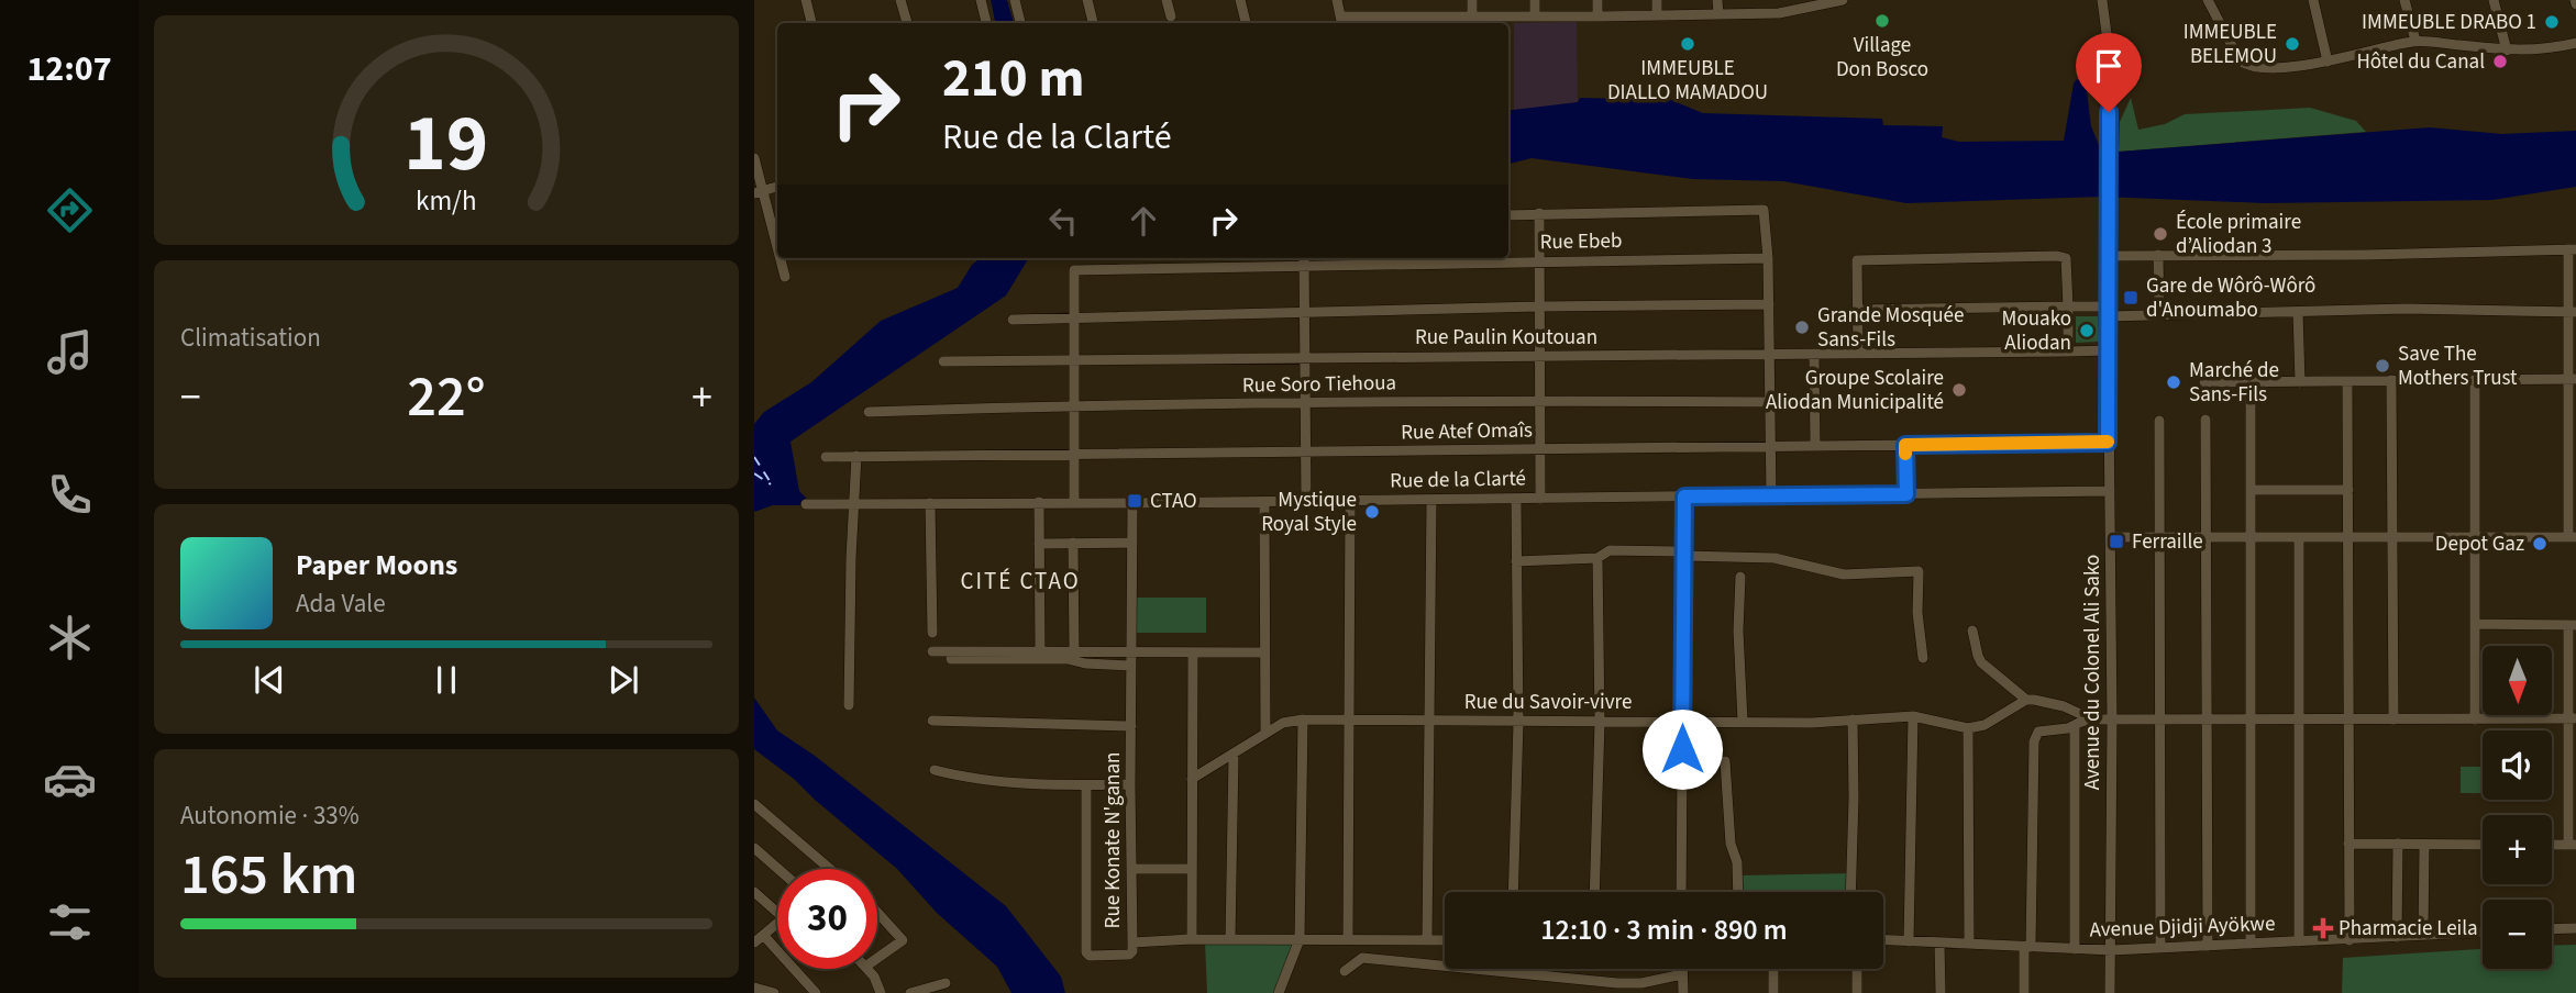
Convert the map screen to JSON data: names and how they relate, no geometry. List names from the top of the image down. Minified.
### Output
{"streets":{"street":["Rue Ebeb","Rue Paulin Koutouan","Rue Soro Tiehoua","Rue Atef Omaîs","Rue de la Clarté","Avenue du Colonel Ali Sako","Rue du Savoir-vivre","Rue Konate N'ganan","Avenue Djidji Ayökwe"]},"crossings":[["Rue Ebeb","Rue Paulin Koutouan"],["Rue Ebeb","Rue Soro Tiehoua"],["Rue Ebeb","Rue Atef Omaîs"],["Rue Ebeb","Rue de la Clarté"],["Rue Paulin Koutouan","Avenue du Colonel Ali Sako"],["Rue Atef Omaîs","Avenue du Colonel Ali Sako"],["Rue de la Clarté","Avenue du Colonel Ali Sako"],["Rue de la Clarté","Rue Konate N'ganan"],["Avenue du Colonel Ali Sako","Avenue Djidji Ayökwe"]],"districts":["CITÉ CTAO"],"places":{"other":["Village Don Bosco","IMMEUBLE DRABO 1","IMMEUBLE DIALLO MAMADOU","IMMEUBLE BELEMOU","Hôtel du Canal","École primaire d’Aliodan 3","Grande Mosquée Sans-Fils","Mouako Aliodan","Save The Mothers Trust","Marché de Sans-Fils","Groupe Scolaire Aliodan Municipalité","Mystique Royal Style","Depot Gaz"],"transit":["Gare de Wôrô-Wôrô d'Anoumabo","CTAO","Ferraille"],"health":["Pharmacie Leila"]},"north":"bottom","page":{"tabs":"12:07","turn":["210 m","Rue de la Clarté"],"tile":["Climatisation",["Autonomie · 33%","165 km"]],"heat":["−","22°","+"],"song":["Paper Moons","Ada Vale"],"map_buttons":["+","−"],"limit":"30","trip":"12:10 · 3 min · 890 m","gauge":["19","km/h"]}}
